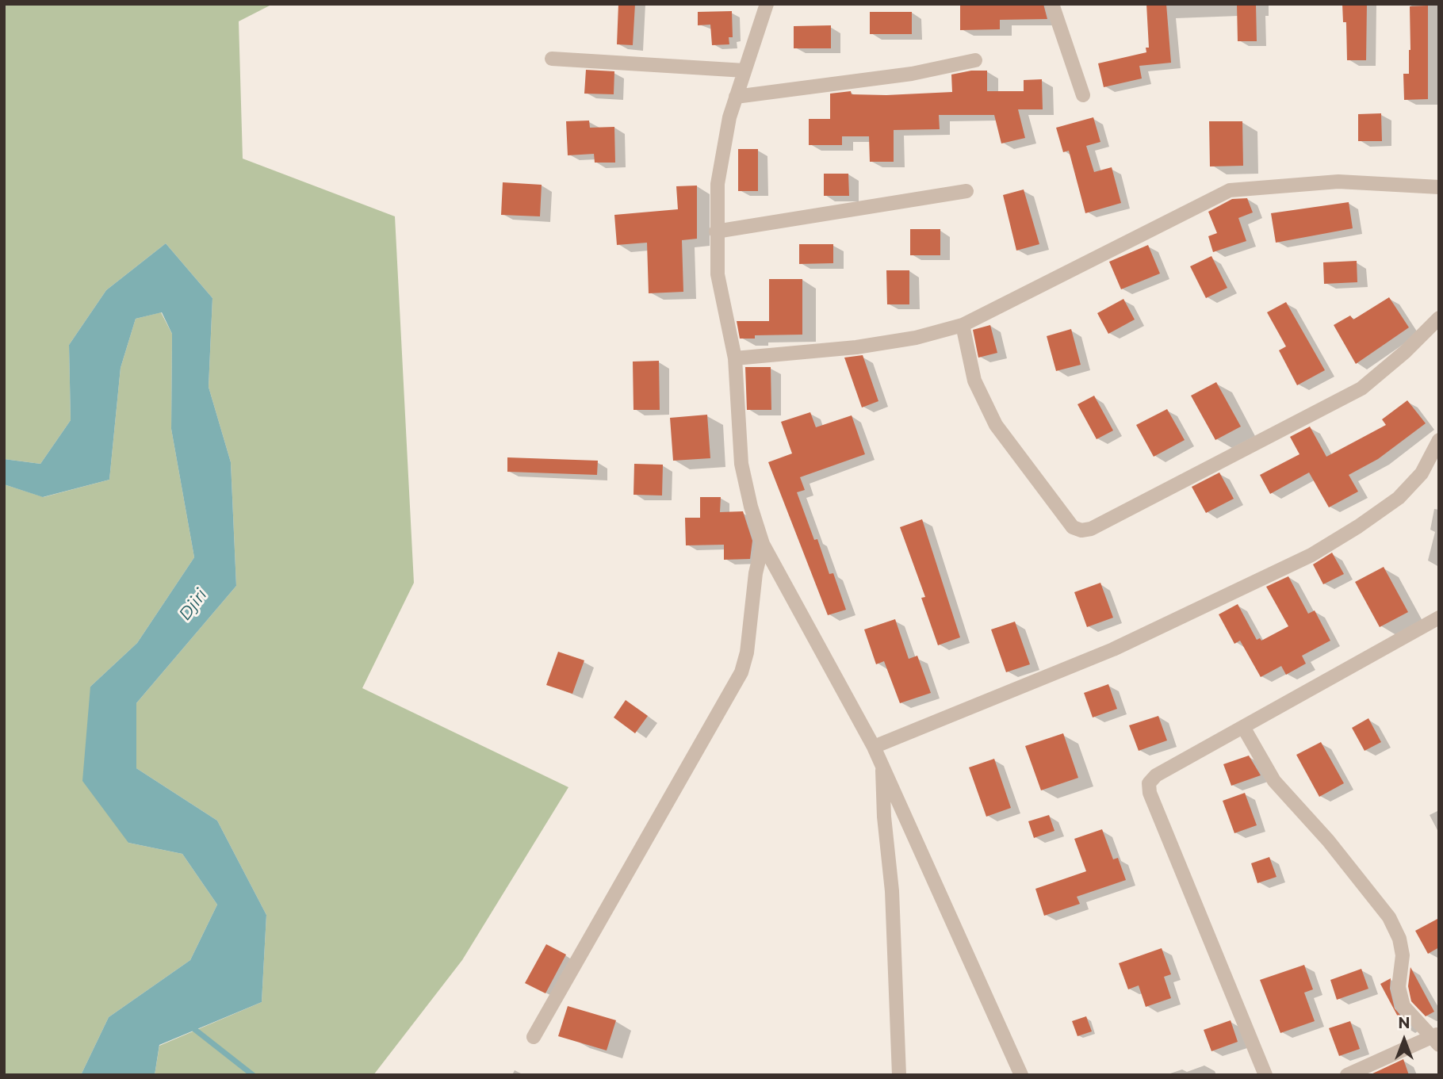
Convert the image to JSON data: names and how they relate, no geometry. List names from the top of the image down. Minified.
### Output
{"water":["Djiri"],"north":"top"}
